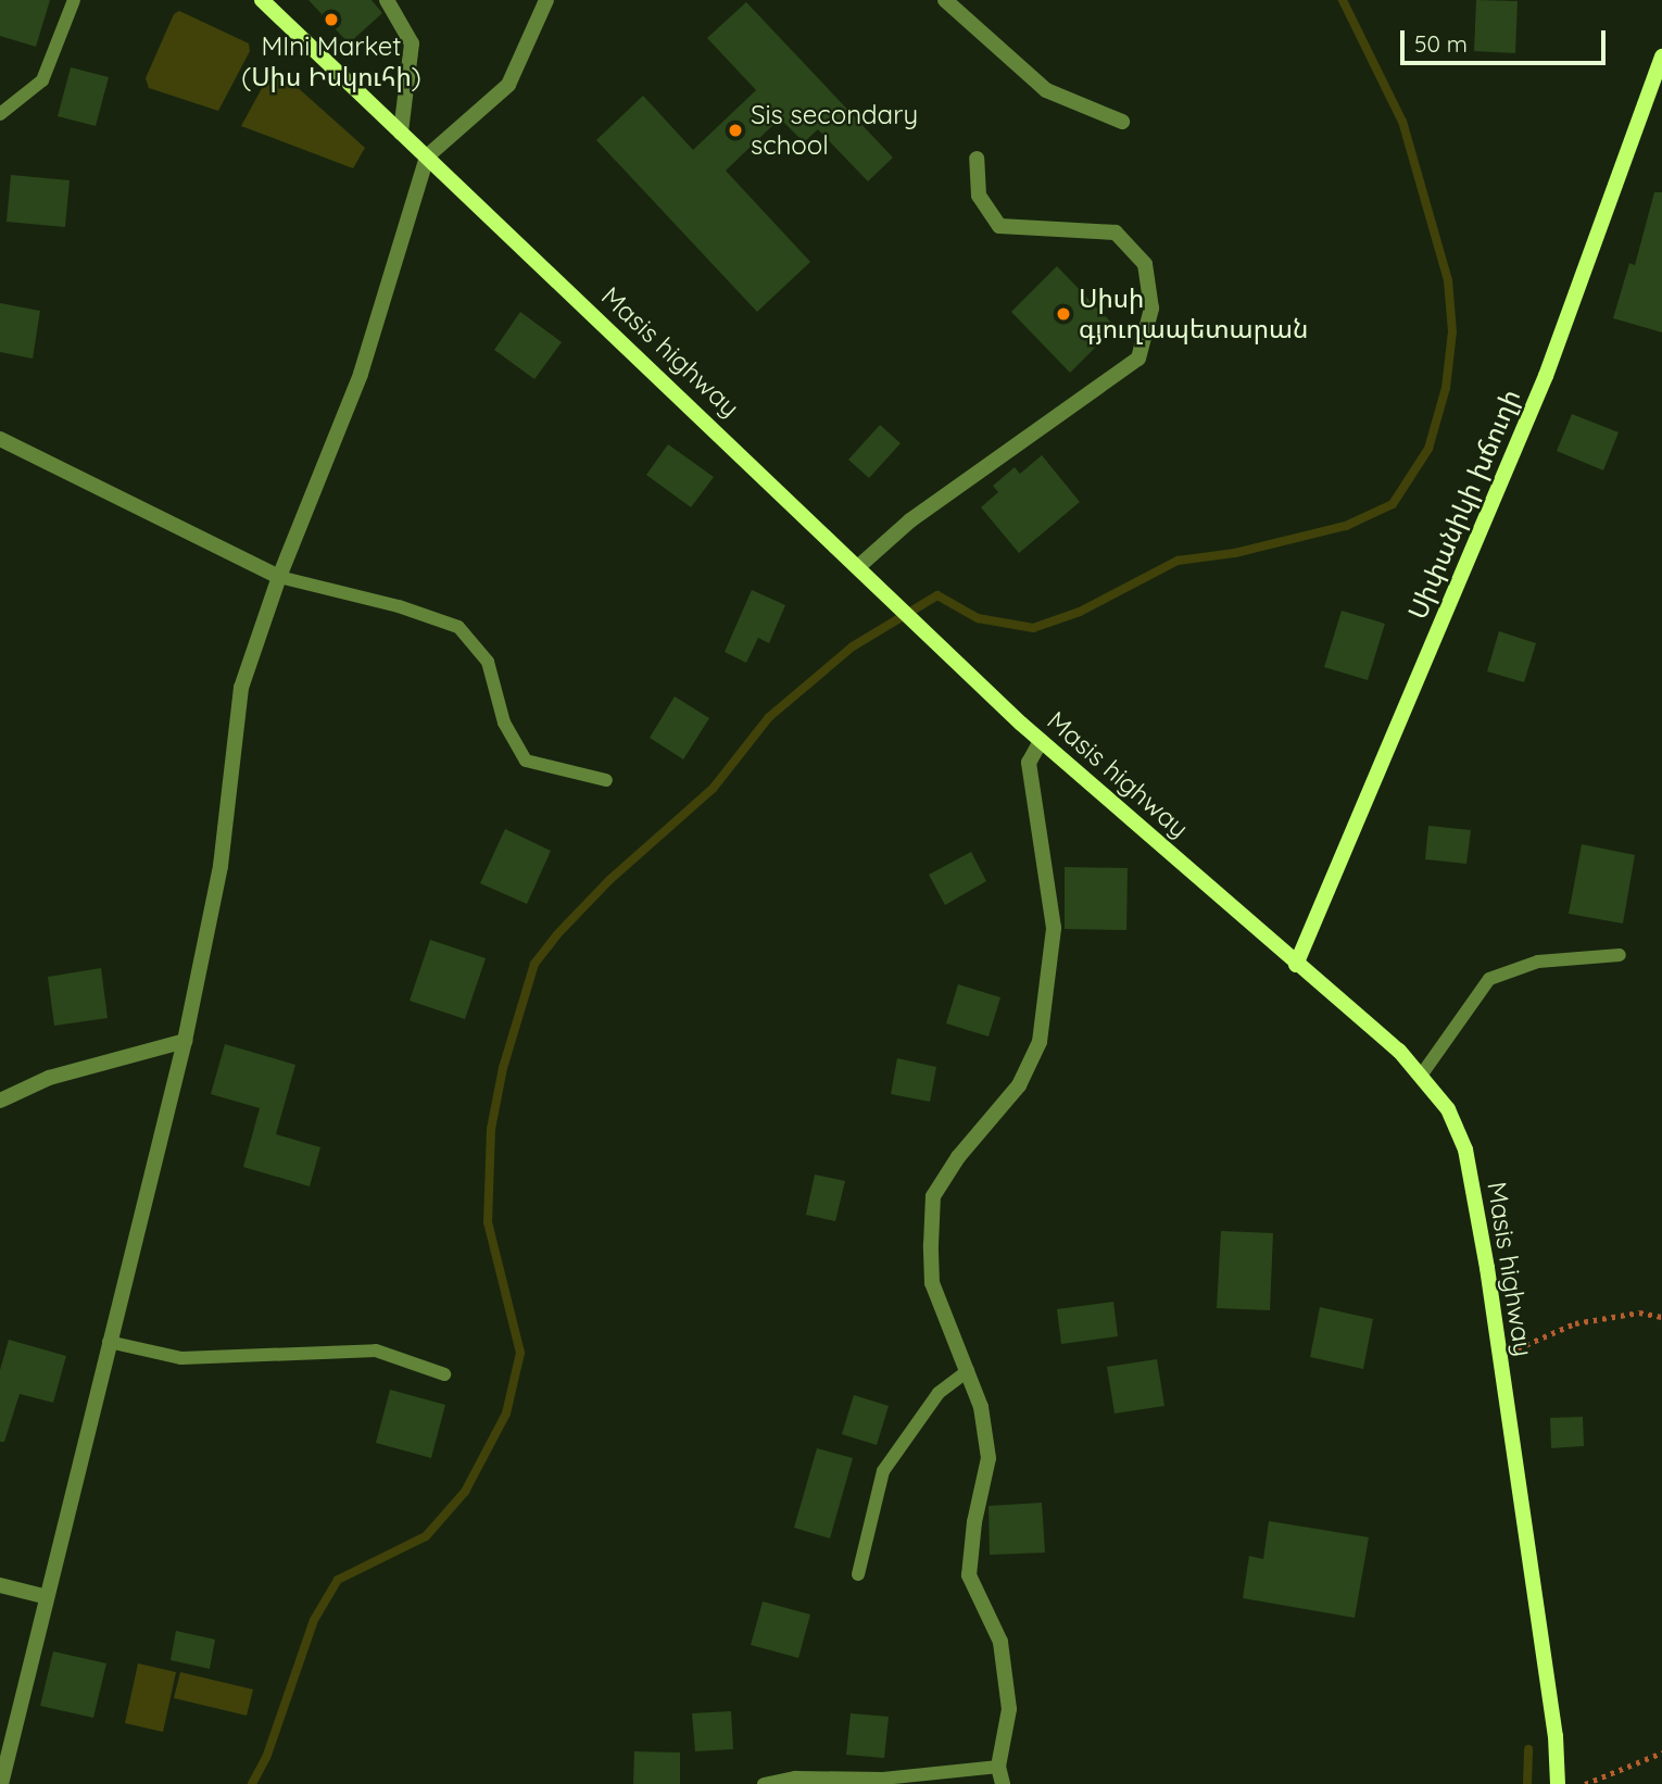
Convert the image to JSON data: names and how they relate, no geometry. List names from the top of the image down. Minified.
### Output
{"streets":{"main road":["Masis highway","Սիփանիկի խճուղի"]},"crossings":[["Masis highway","Սիփանիկի խճուղի"]],"places":["MIni Market (Սիս Իսկուհի)","Sis secondary school","Սիսի գյուղապետարան"],"scale_bar":"50 m"}
